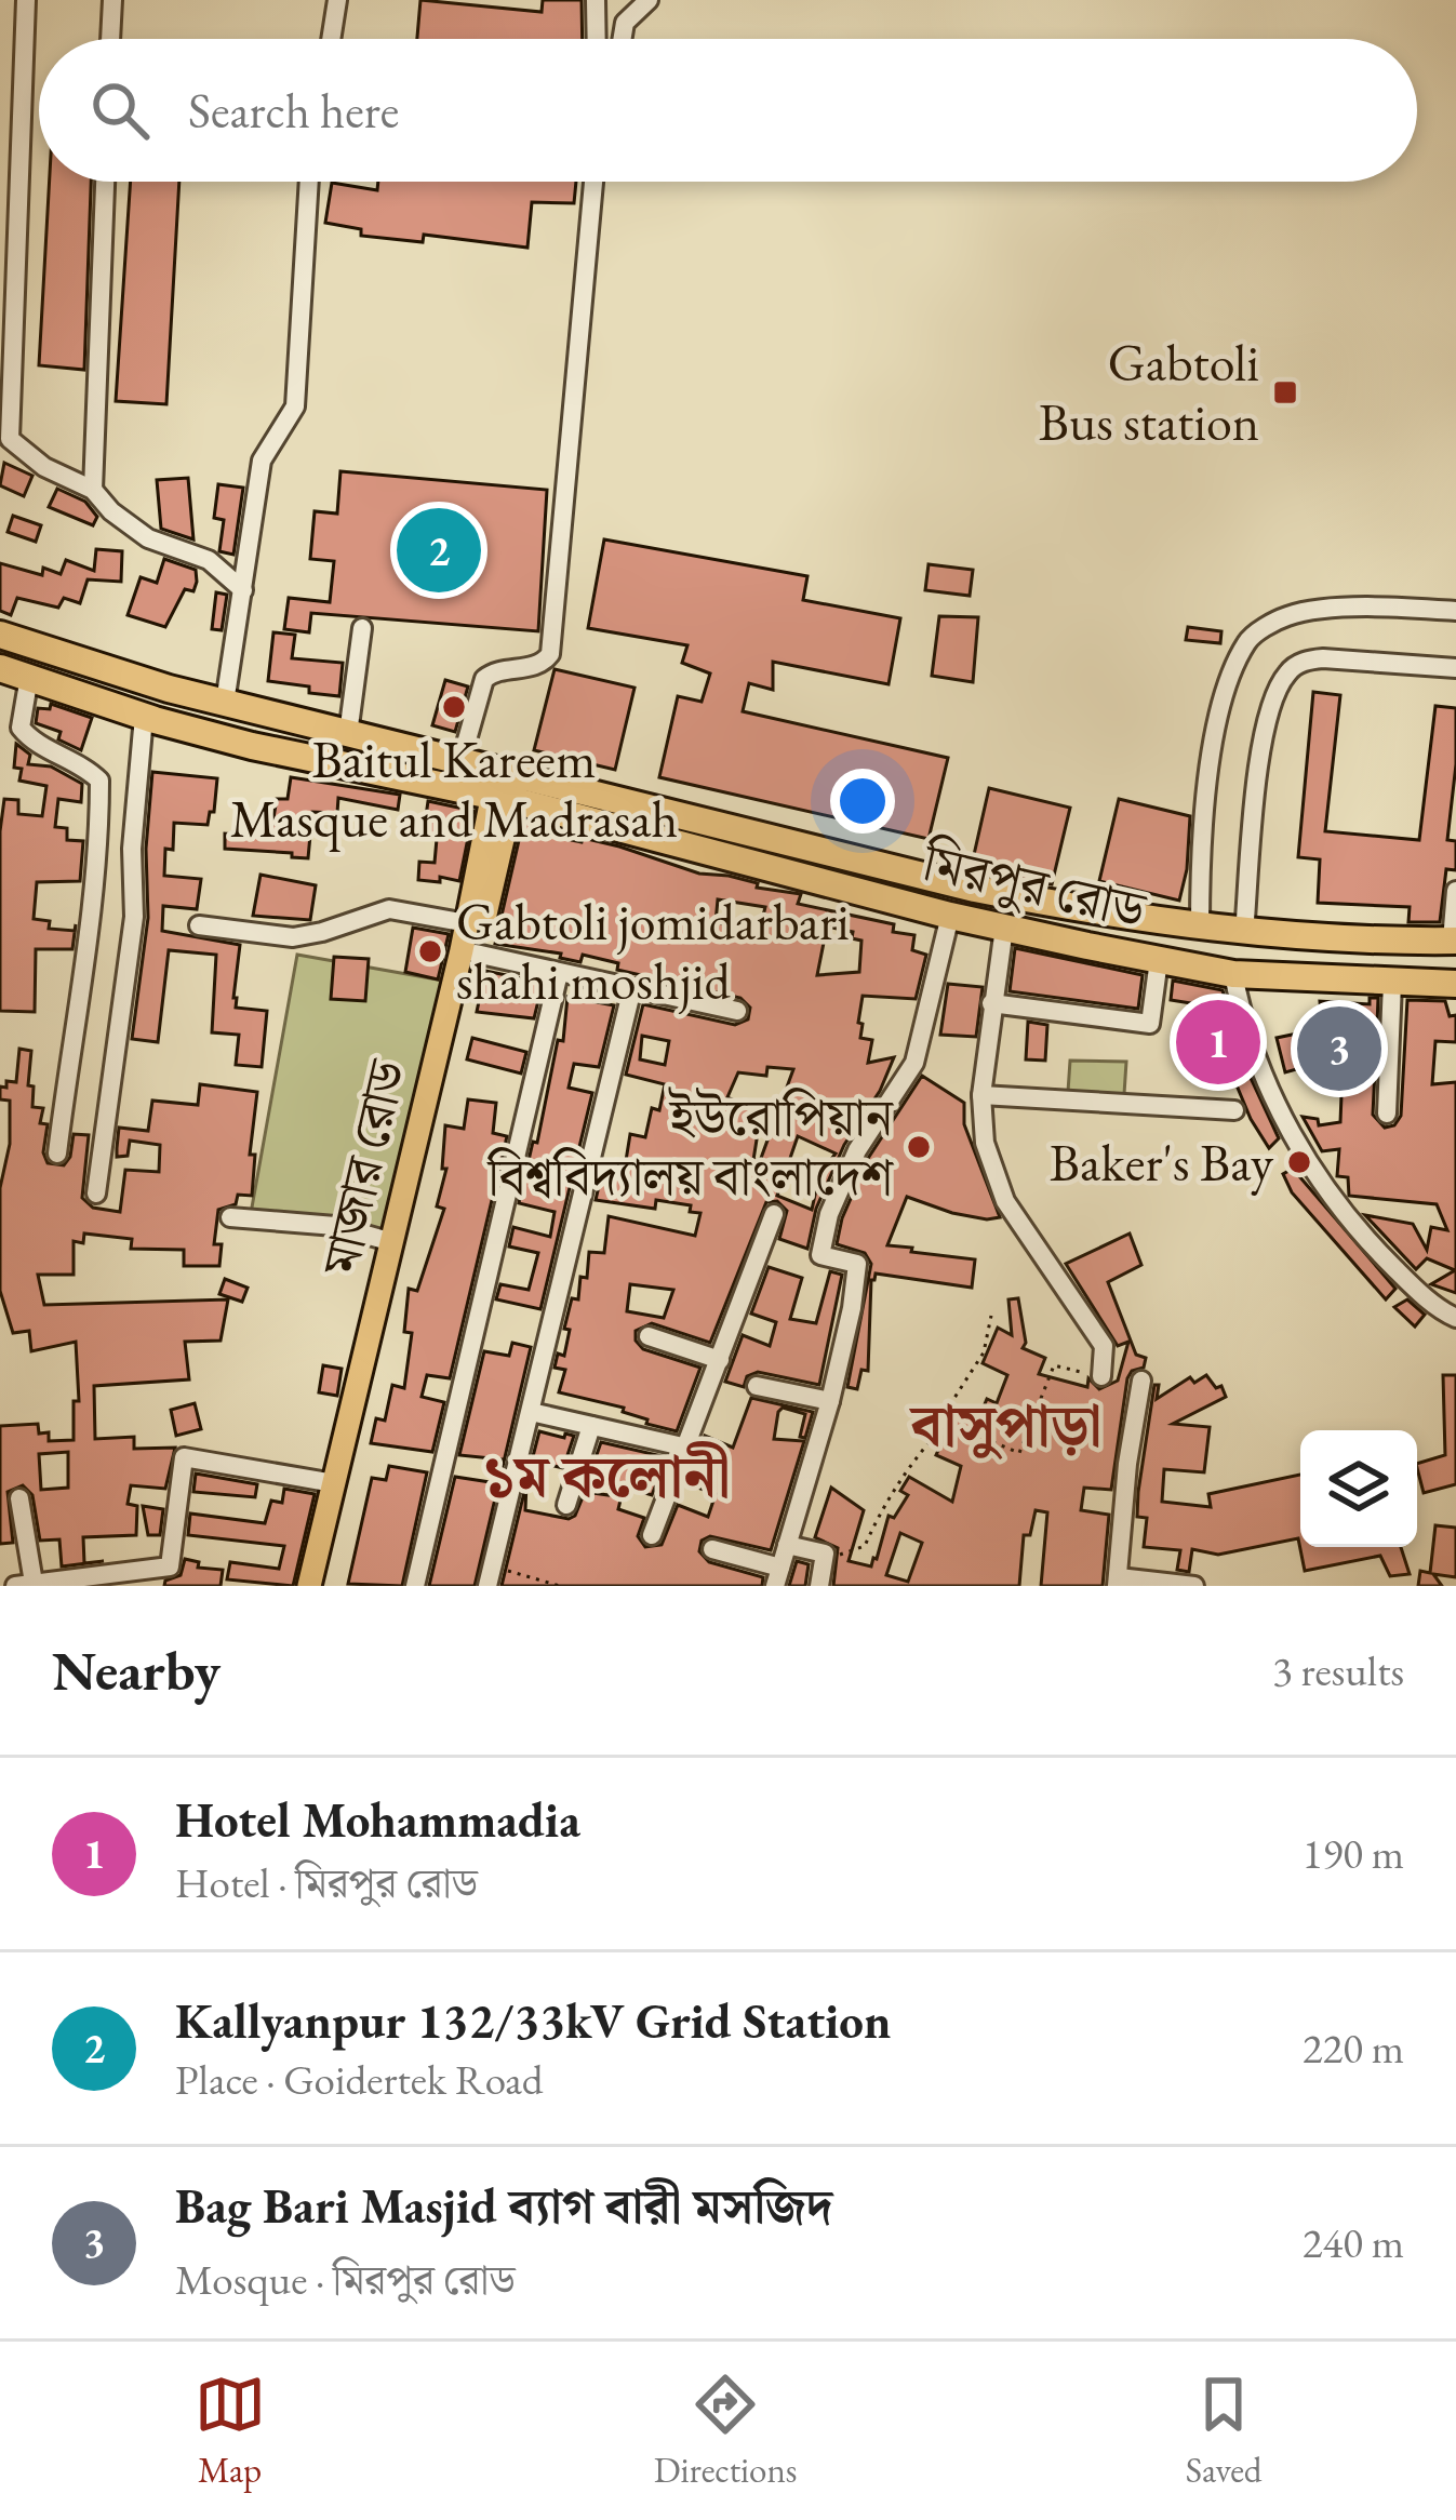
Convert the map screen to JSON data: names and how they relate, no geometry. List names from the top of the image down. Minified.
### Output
{"streets":{"highway":["মিরপুর রোড"],"main road":["মাজার রোড"]},"crossings":[["মিরপুর রোড","মাজার রোড"]],"districts":["বাসুপাড়া","১ম কলোনী"],"places":{"transit":["Gabtoli Bus station"],"other":["Baitul Kareem Masque and Madrasah","Gabtoli jomidarbari shahi moshjid","ইউরোপিয়ান বিশ্ববিদ্যালয় বাংলাদেশ","Baker's Bay"]},"page":{"search":"Search here","pins":["2","1","3"],"heading":["Nearby","3 results"],"list":[{"mark":"1","name":"Hotel Mohammadia","note":"Hotel · মিরপুর রোড","value":"190 m"},{"mark":"2","name":"Kallyanpur 132/33kV Grid Station","note":"Place · Goidertek Road","value":"220 m"},{"mark":"3","name":"Bag Bari Masjid ব্যাগ বারী মসজিদ","note":"Mosque · মিরপুর রোড","value":"240 m"}],"nav":["Map","Directions","Saved"]}}
